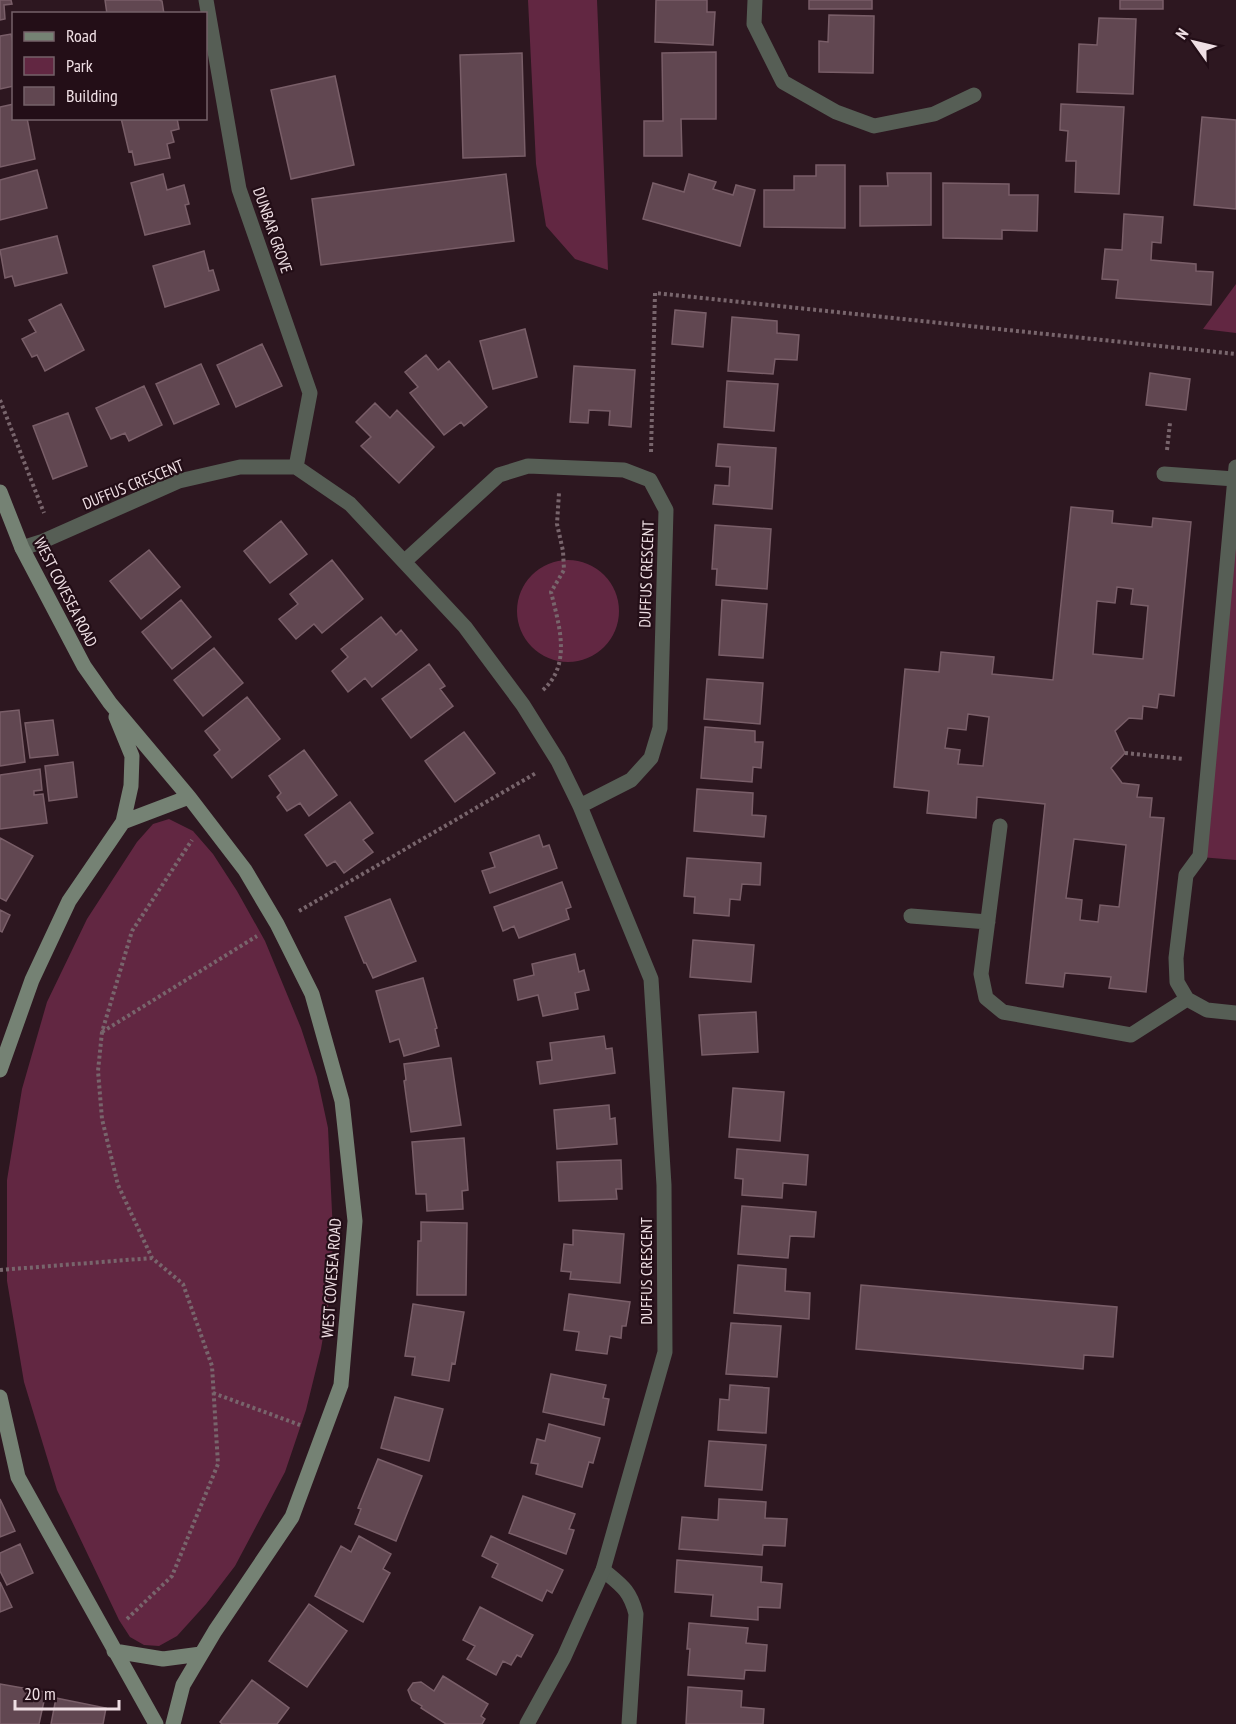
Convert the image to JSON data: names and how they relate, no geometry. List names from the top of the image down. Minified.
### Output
{"streets":{"street":["DUNBAR GROVE","DUFFUS CRESCENT","WEST COVESEA ROAD"]},"crossings":[["DUNBAR GROVE","DUFFUS CRESCENT"],["DUFFUS CRESCENT","WEST COVESEA ROAD"]],"legend":["Road","Park","Building"],"scale_bar":"20 m","north":"top left"}
